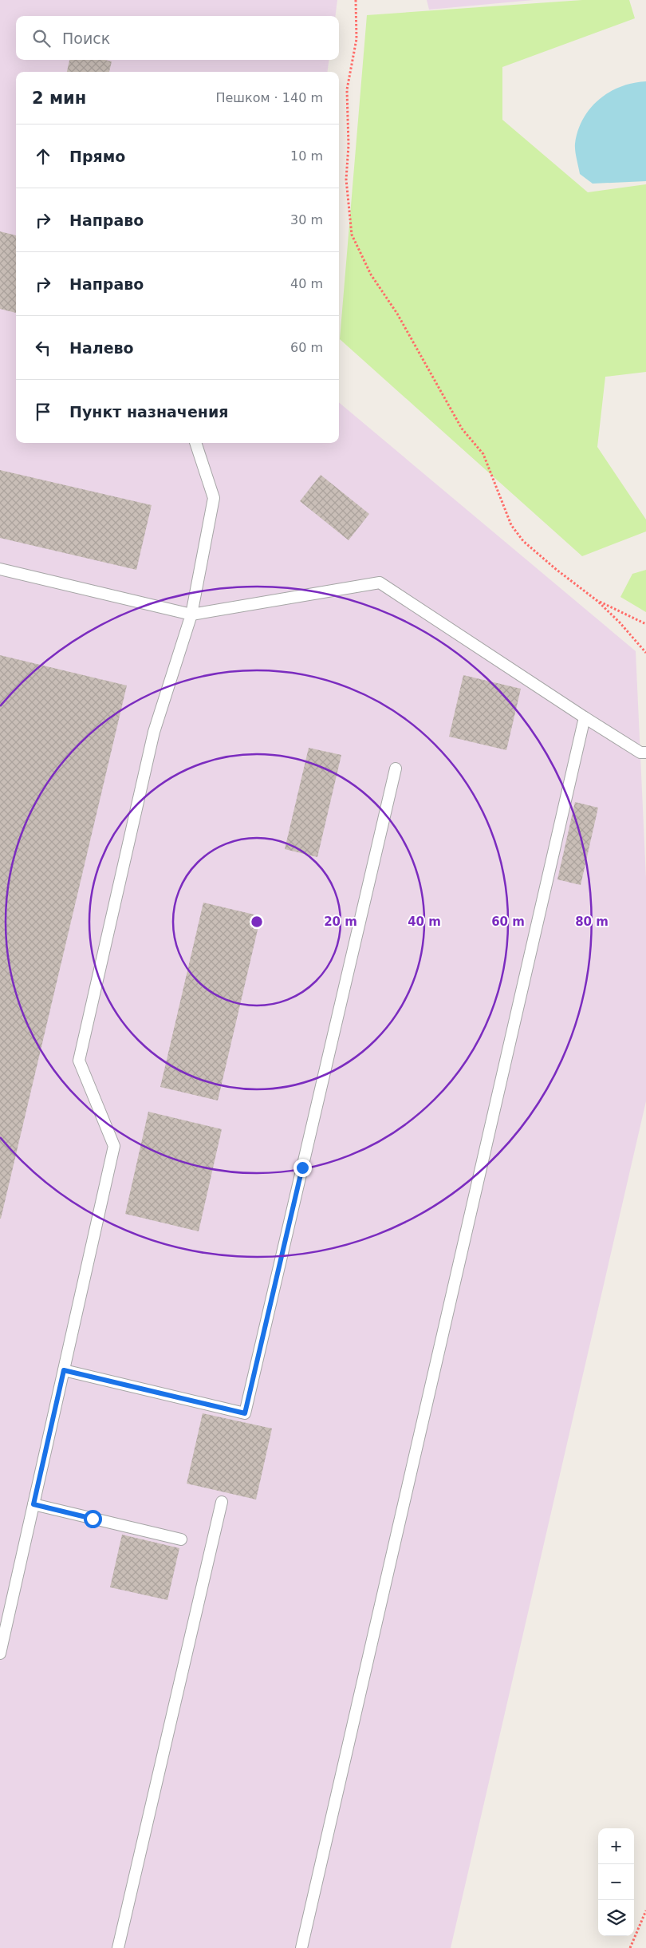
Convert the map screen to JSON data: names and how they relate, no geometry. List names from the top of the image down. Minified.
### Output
{"page":{"search":"Поиск","heading":["2 мин","Пешком · 140 m"],"list":[["Прямо","10 m"],["Направо","30 m"],["Направо","40 m"],["Налево","60 m"],"Пункт назначения"],"map_buttons":["+","−"]},"rings":["20 m","40 m","60 m","80 m"]}
